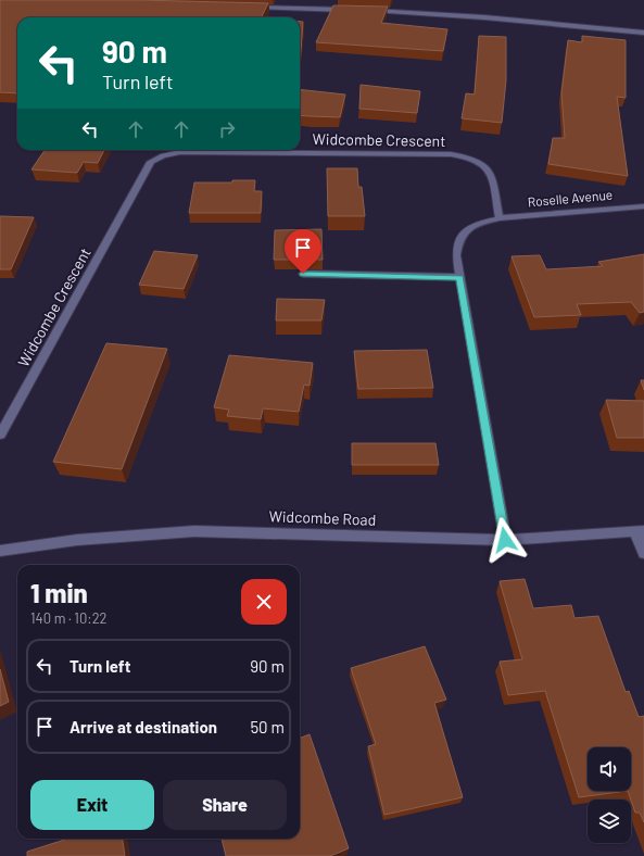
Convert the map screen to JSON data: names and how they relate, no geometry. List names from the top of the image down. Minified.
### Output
{"streets":{"street":["Widcombe Crescent","Roselle Avenue","Widcombe Road"]},"crossings":[["Widcombe Crescent","Roselle Avenue"]],"page":{"turn":["90 m","Turn left"],"heading":["1 min","140 m · 10:22"],"list":[{"name":"Turn left","value":"90 m"},{"name":"Arrive at destination","value":"50 m"}],"buttons":["Exit","Share"]}}
